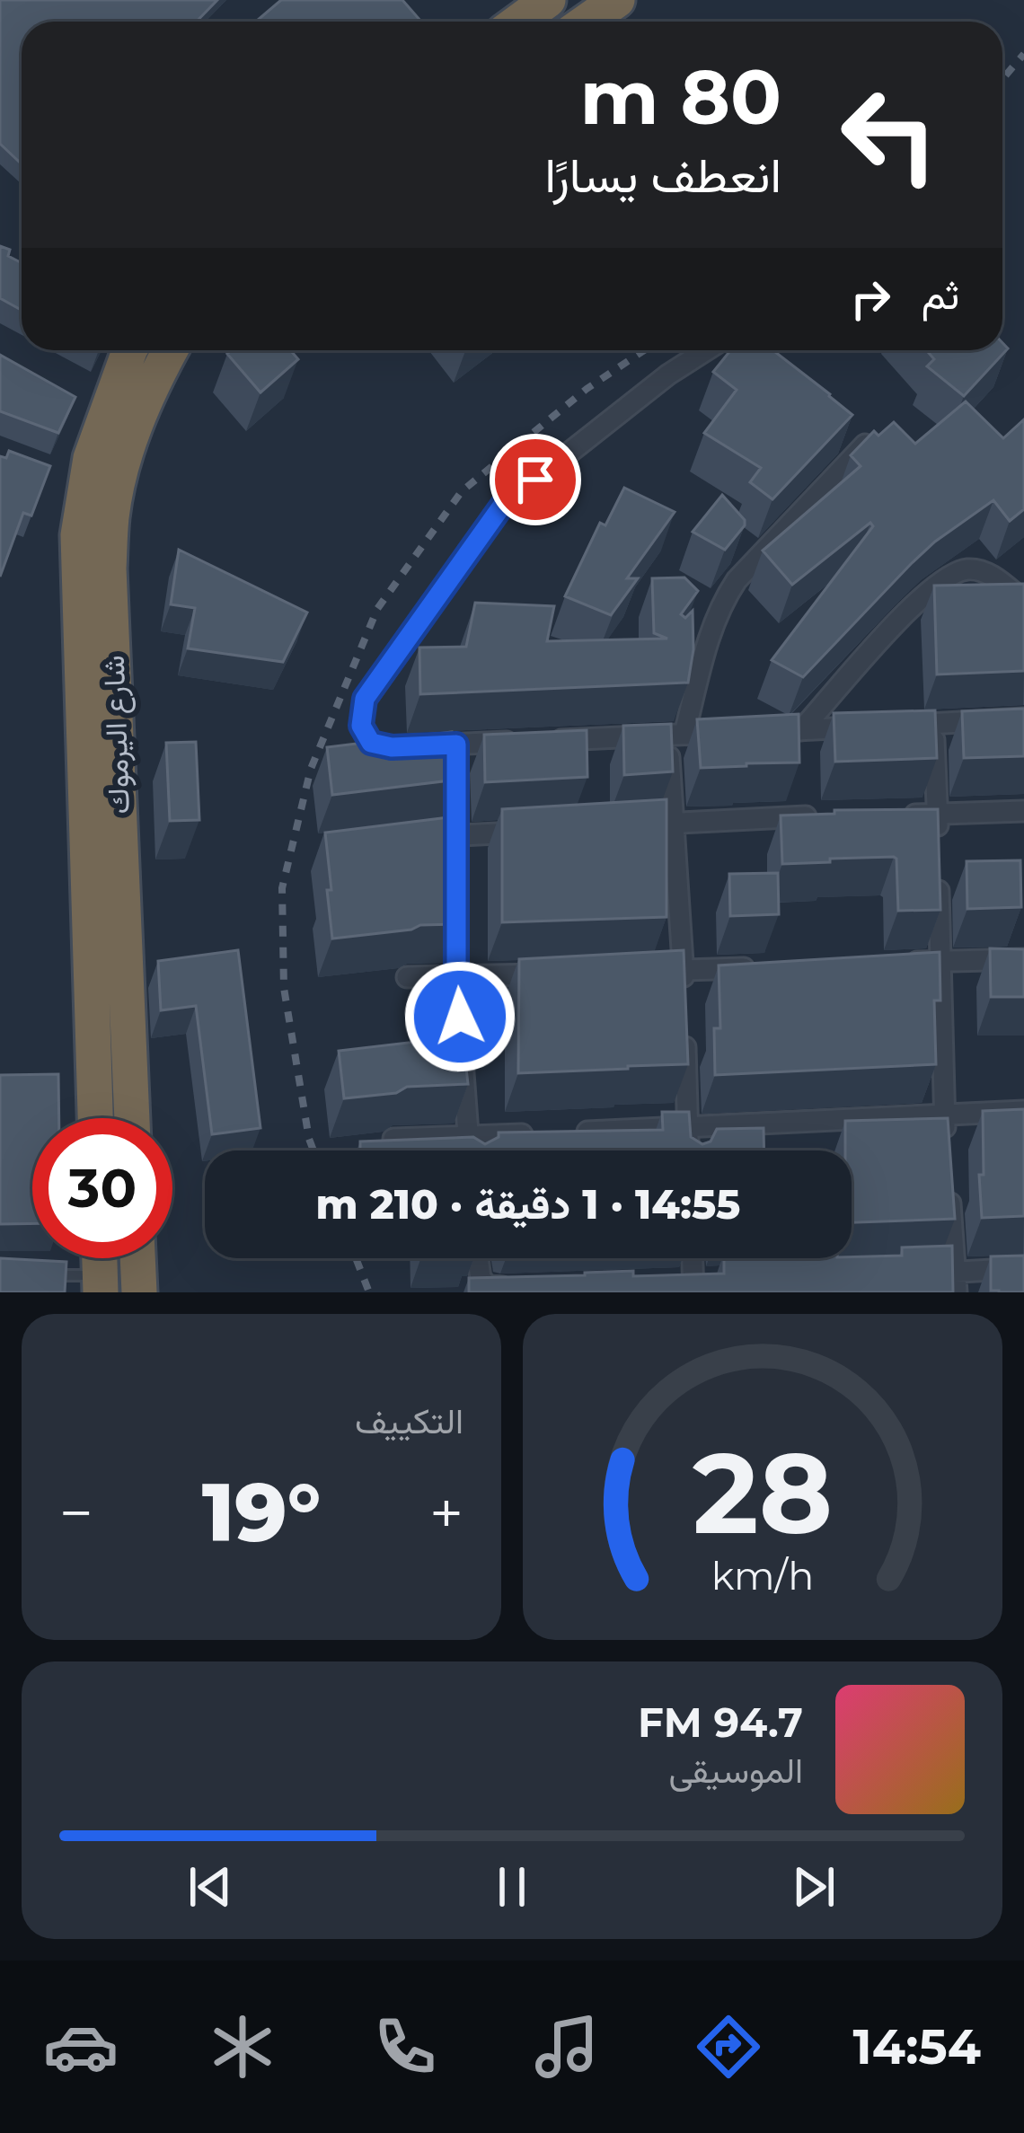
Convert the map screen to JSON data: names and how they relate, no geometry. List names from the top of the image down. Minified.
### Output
{"streets":{"highway":["شارع اليرموك"]},"page":{"turn":["80 m","انعطف يسارًا"],"then":"ثم","limit":"30","trip":"14:55 · 1 دقيقة · 210 m","tile":"التكييف","heat":["−","19°","+"],"song":["94.7 FM","الموسيقى"],"tabs":"14:54","gauge":["28","km/h"]}}
